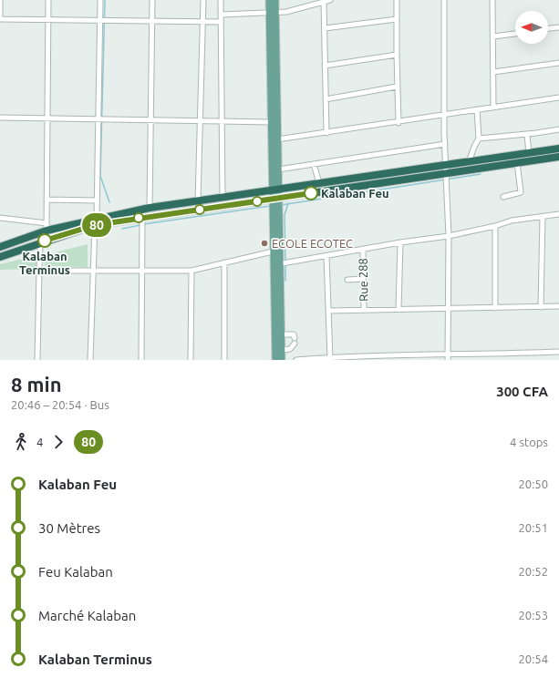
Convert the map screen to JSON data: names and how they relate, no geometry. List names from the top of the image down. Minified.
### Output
{"streets":{"street":["Rue 288"]},"places":["Kalaban Feu","Kalaban Terminus","ECOLE ECOTEC"],"lines":["bus line 80"],"north":"left","page":{"on_map":"80","heading":["8 min","20:46 – 20:54 · Bus","300 CFA"],"legs":["4","80","4 stops"],"list":[{"name":"Kalaban Feu","value":"20:50"},{"name":"30 Mètres","value":"20:51"},{"name":"Feu Kalaban","value":"20:52"},{"name":"Marché Kalaban","value":"20:53"},{"name":"Kalaban Terminus","value":"20:54"}]}}
